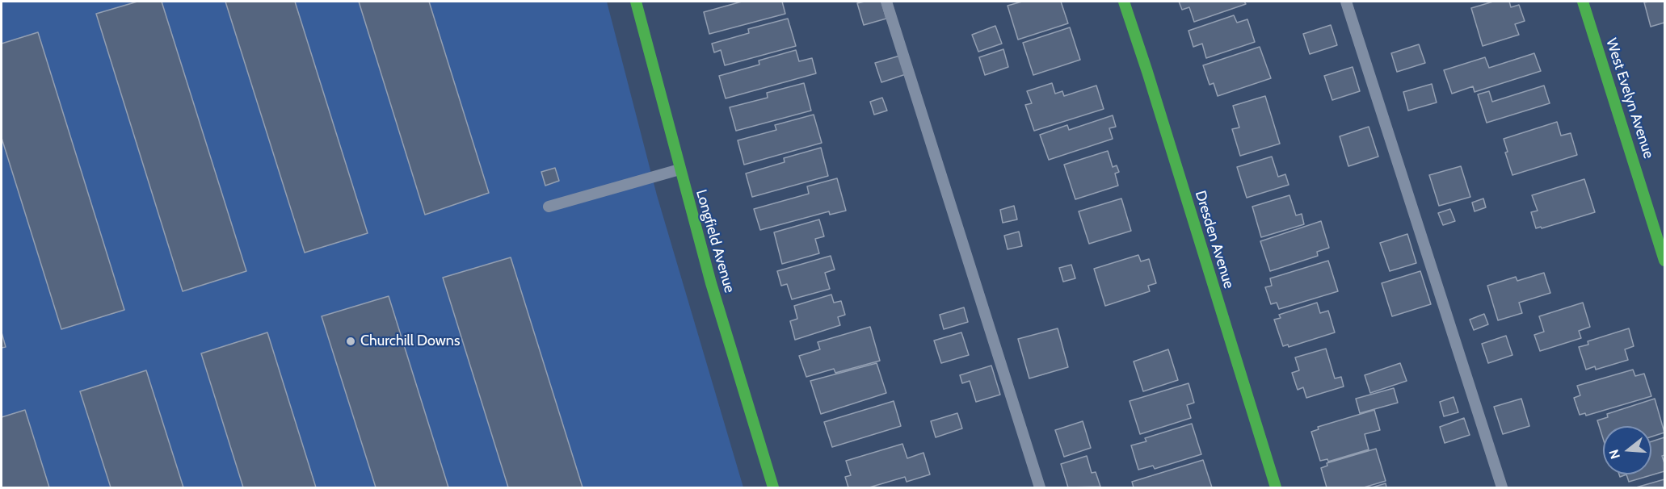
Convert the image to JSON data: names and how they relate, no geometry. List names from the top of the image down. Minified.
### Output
{"streets":{"street":["West Evelyn Avenue","Dresden Avenue","Longfield Avenue"]},"places":["Churchill Downs"],"north":"left"}
